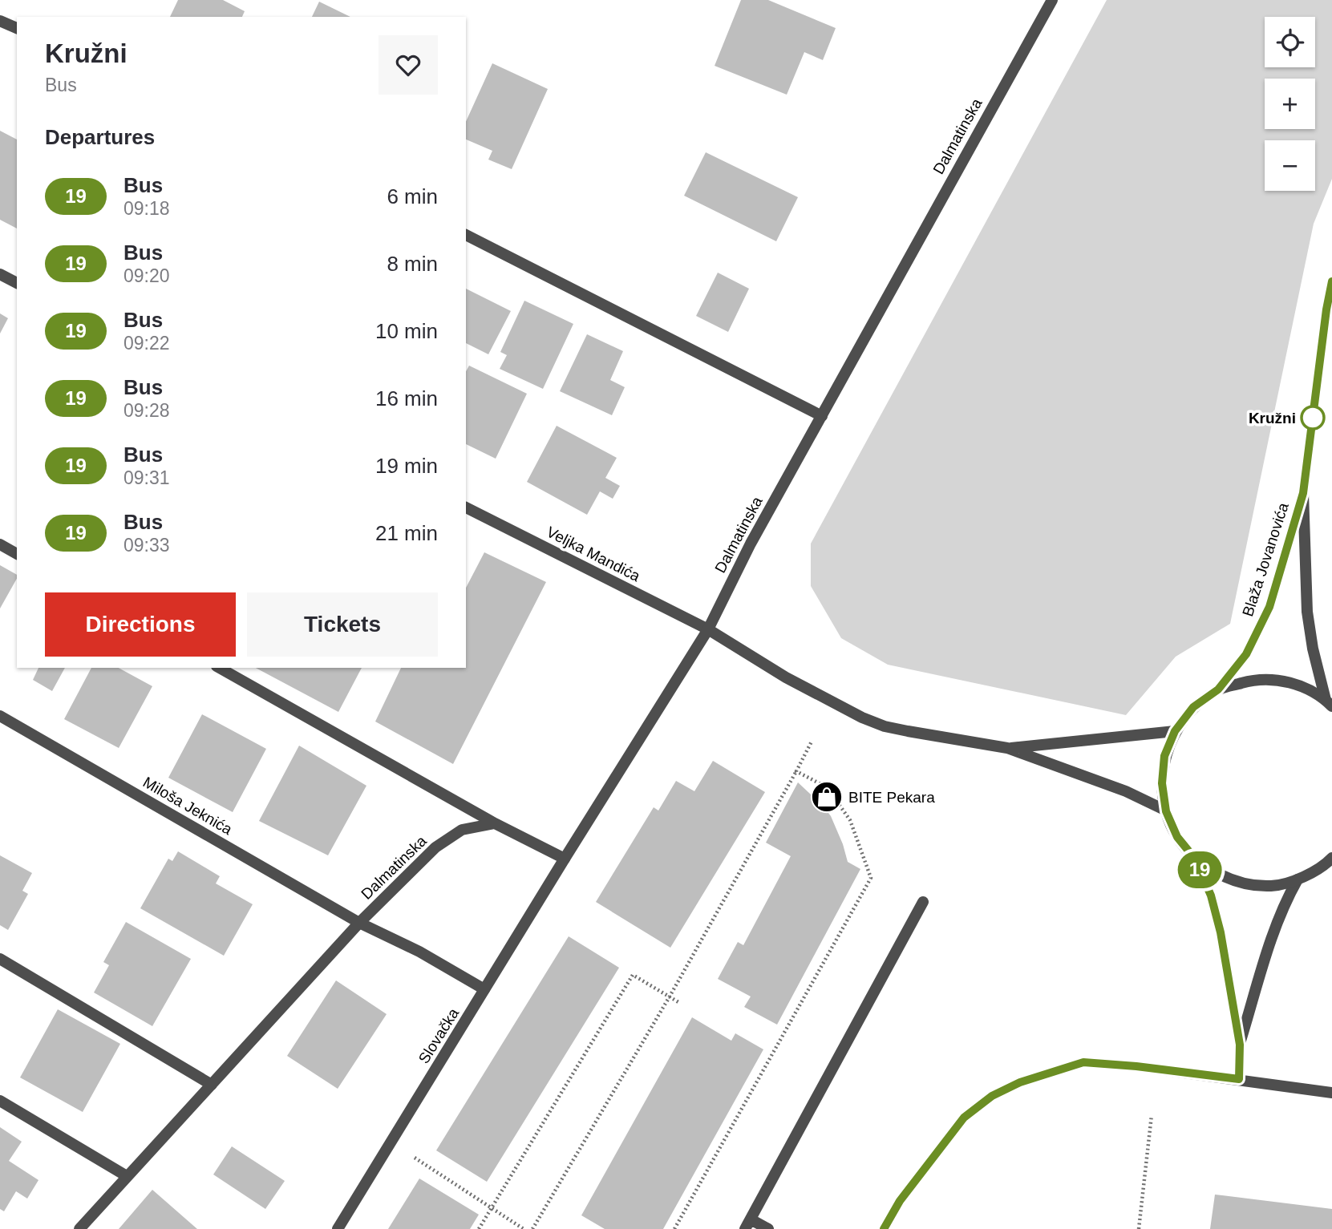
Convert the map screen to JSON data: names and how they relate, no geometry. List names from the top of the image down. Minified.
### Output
{"streets":{"street":["Dalmatinska","Veljka Mandića","Blaža Jovanovića","Miloša Jeknića","Slovačka"]},"crossings":[["Dalmatinska","Veljka Mandića"],["Dalmatinska","Miloša Jeknića"],["Dalmatinska","Slovačka"]],"places":{"other":["Kružni"],"shop":["BITE Pekara"]},"lines":["bus line 19"],"page":{"on_map":"19","map_buttons":["+","−"],"heading":[["Kružni","Bus"],"Departures"],"list":[{"mark":"19","name":"Bus","note":"09:18","value":"6 min"},{"mark":"19","name":"Bus","note":"09:20","value":"8 min"},{"mark":"19","name":"Bus","note":"09:22","value":"10 min"},{"mark":"19","name":"Bus","note":"09:28","value":"16 min"},{"mark":"19","name":"Bus","note":"09:31","value":"19 min"},{"mark":"19","name":"Bus","note":"09:33","value":"21 min"}],"buttons":["Directions","Tickets"]}}
